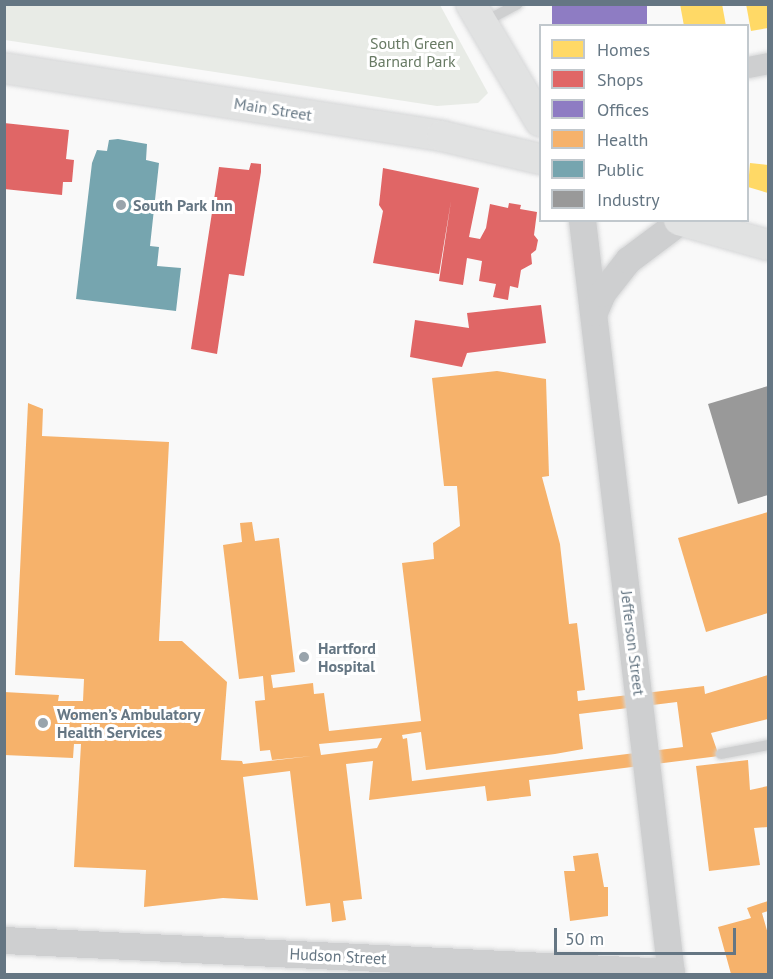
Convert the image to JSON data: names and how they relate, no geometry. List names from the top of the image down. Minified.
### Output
{"streets":{"main road":["Main Street"],"street":["Jefferson Street","Hudson Street"]},"crossings":[["Jefferson Street","Hudson Street"]],"parks":["South Green Barnard Park"],"places":["South Park Inn","Hartford Hospital","Women’s Ambulatory Health Services"],"legend":["Homes","Shops","Offices","Health","Public","Industry"],"scale_bar":"50 m"}
